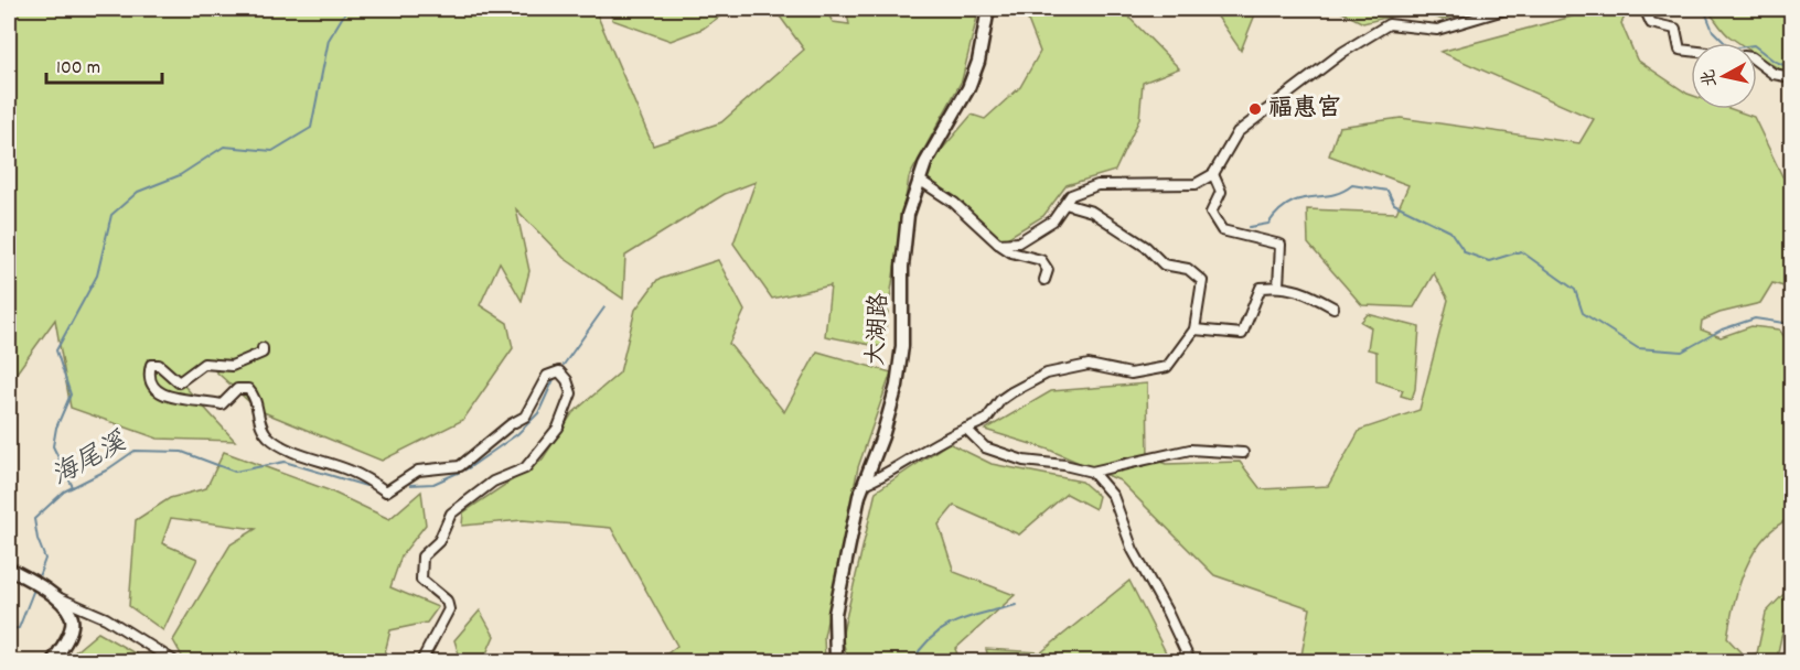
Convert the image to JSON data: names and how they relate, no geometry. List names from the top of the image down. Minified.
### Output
{"streets":{"street":["大湖路"]},"water":["海尾溪"],"places":["福惠宮"],"scale_bar":"100 m","north":"left"}
